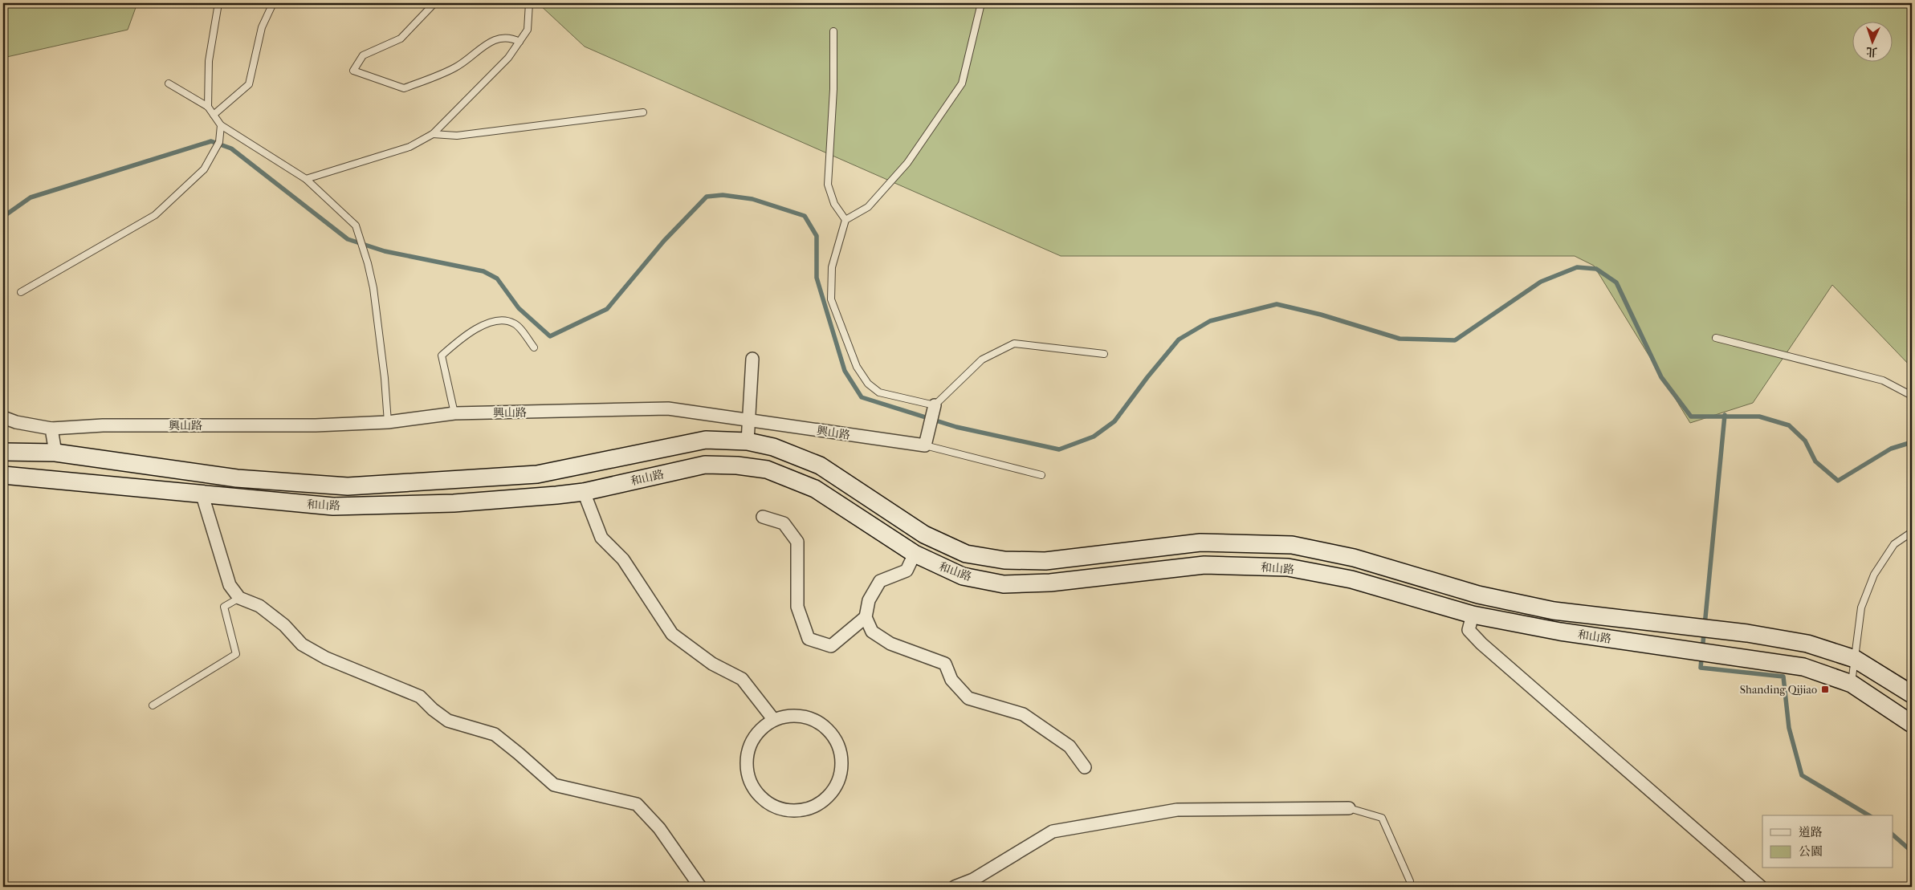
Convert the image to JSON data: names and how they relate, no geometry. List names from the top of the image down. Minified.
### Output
{"streets":{"main road":["和山路"],"street":["興山路"]},"places":{"transit":["Shanding Qijiao"]},"legend":["道路","公園"],"north":"bottom"}
